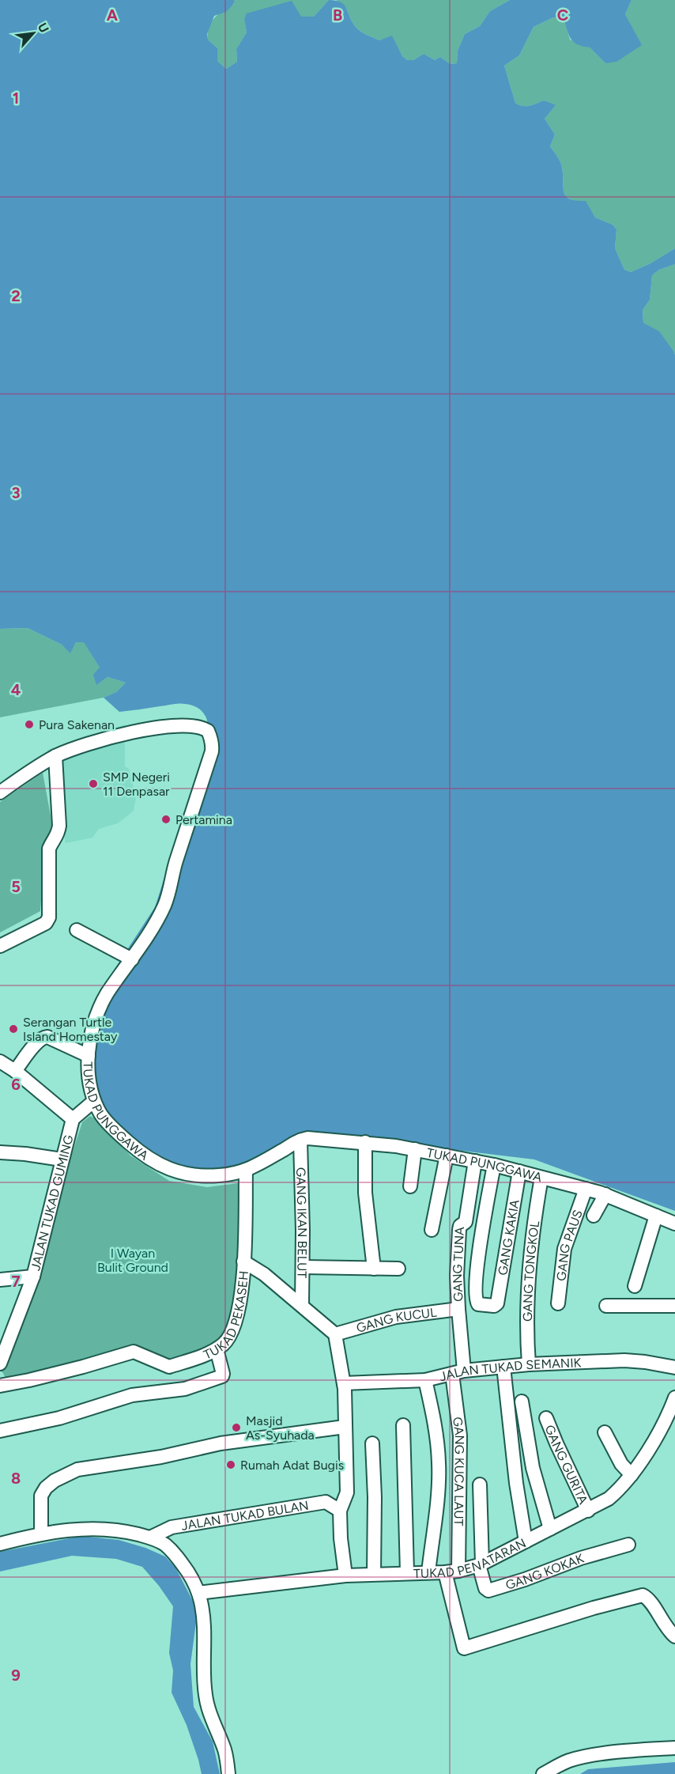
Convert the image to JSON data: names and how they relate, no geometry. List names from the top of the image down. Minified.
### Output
{"streets":{"street":["TUKAD PUNGGAWA","JALAN TUKAD GUMING","GANG IKAN BELUT","GANG KAKIA","GANG PAUS","GANG TUNA","GANG TONGKOL","TUKAD PEKASEH","GANG KUCUL","JALAN TUKAD SEMANIK","GANG GURITA","GANG KUCA LAUT","JALAN TUKAD BULAN","TUKAD PENATARAN","GANG KOKAK"]},"crossings":[["TUKAD PUNGGAWA","JALAN TUKAD GUMING"],["TUKAD PUNGGAWA","GANG IKAN BELUT"],["TUKAD PUNGGAWA","GANG KAKIA"],["TUKAD PUNGGAWA","GANG PAUS"],["TUKAD PUNGGAWA","GANG TUNA"],["TUKAD PUNGGAWA","GANG TONGKOL"],["TUKAD PUNGGAWA","TUKAD PEKASEH"],["GANG TUNA","GANG KUCUL"],["GANG TUNA","JALAN TUKAD SEMANIK"],["GANG TUNA","GANG KUCA LAUT"],["GANG TONGKOL","JALAN TUKAD SEMANIK"],["JALAN TUKAD SEMANIK","GANG KUCA LAUT"],["GANG GURITA","TUKAD PENATARAN"],["GANG KUCA LAUT","TUKAD PENATARAN"],["TUKAD PENATARAN","GANG KOKAK"]],"parks":["I Wayan Bulit Ground"],"places":["Pura Sakenan","SMP Negeri 11 Denpasar","Pertamina","Serangan Turtle Island Homestay","Masjid As-Syuhada","Rumah Adat Bugis"],"north":"top right","grid":{"columns":["A","B","C"],"rows":["1","2","3","4","5","6","7","8","9"]}}
